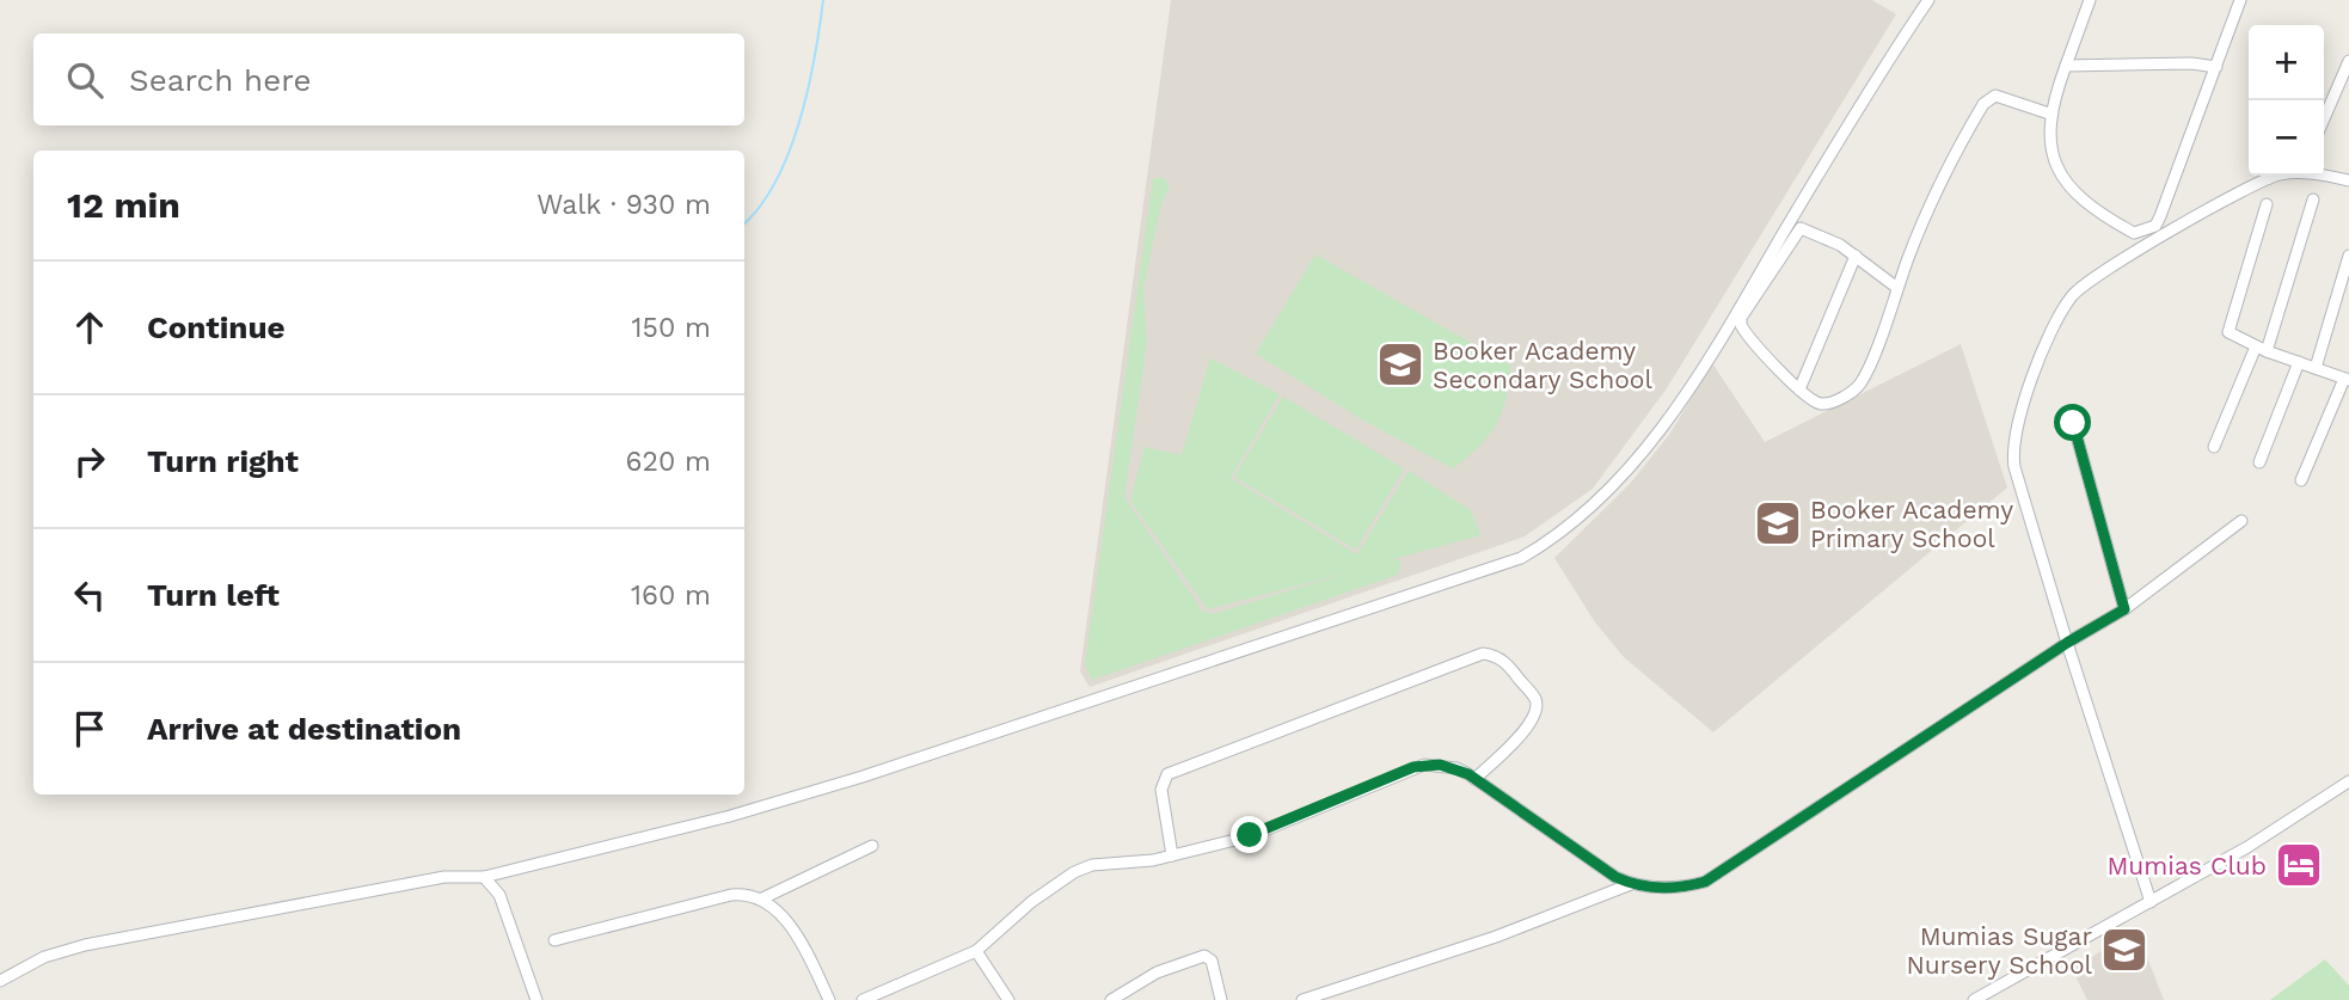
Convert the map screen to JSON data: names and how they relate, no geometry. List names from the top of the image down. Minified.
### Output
{"places":{"school or university":["Booker Academy Secondary School","Booker Academy Primary School","Mumias Sugar Nursery School"],"hotel":["Mumias Club"]},"page":{"map_buttons":["+","−"],"search":"Search here","heading":["12 min","Walk · 930 m"],"list":[["Continue","150 m"],["Turn right","620 m"],["Turn left","160 m"],"Arrive at destination"]}}
